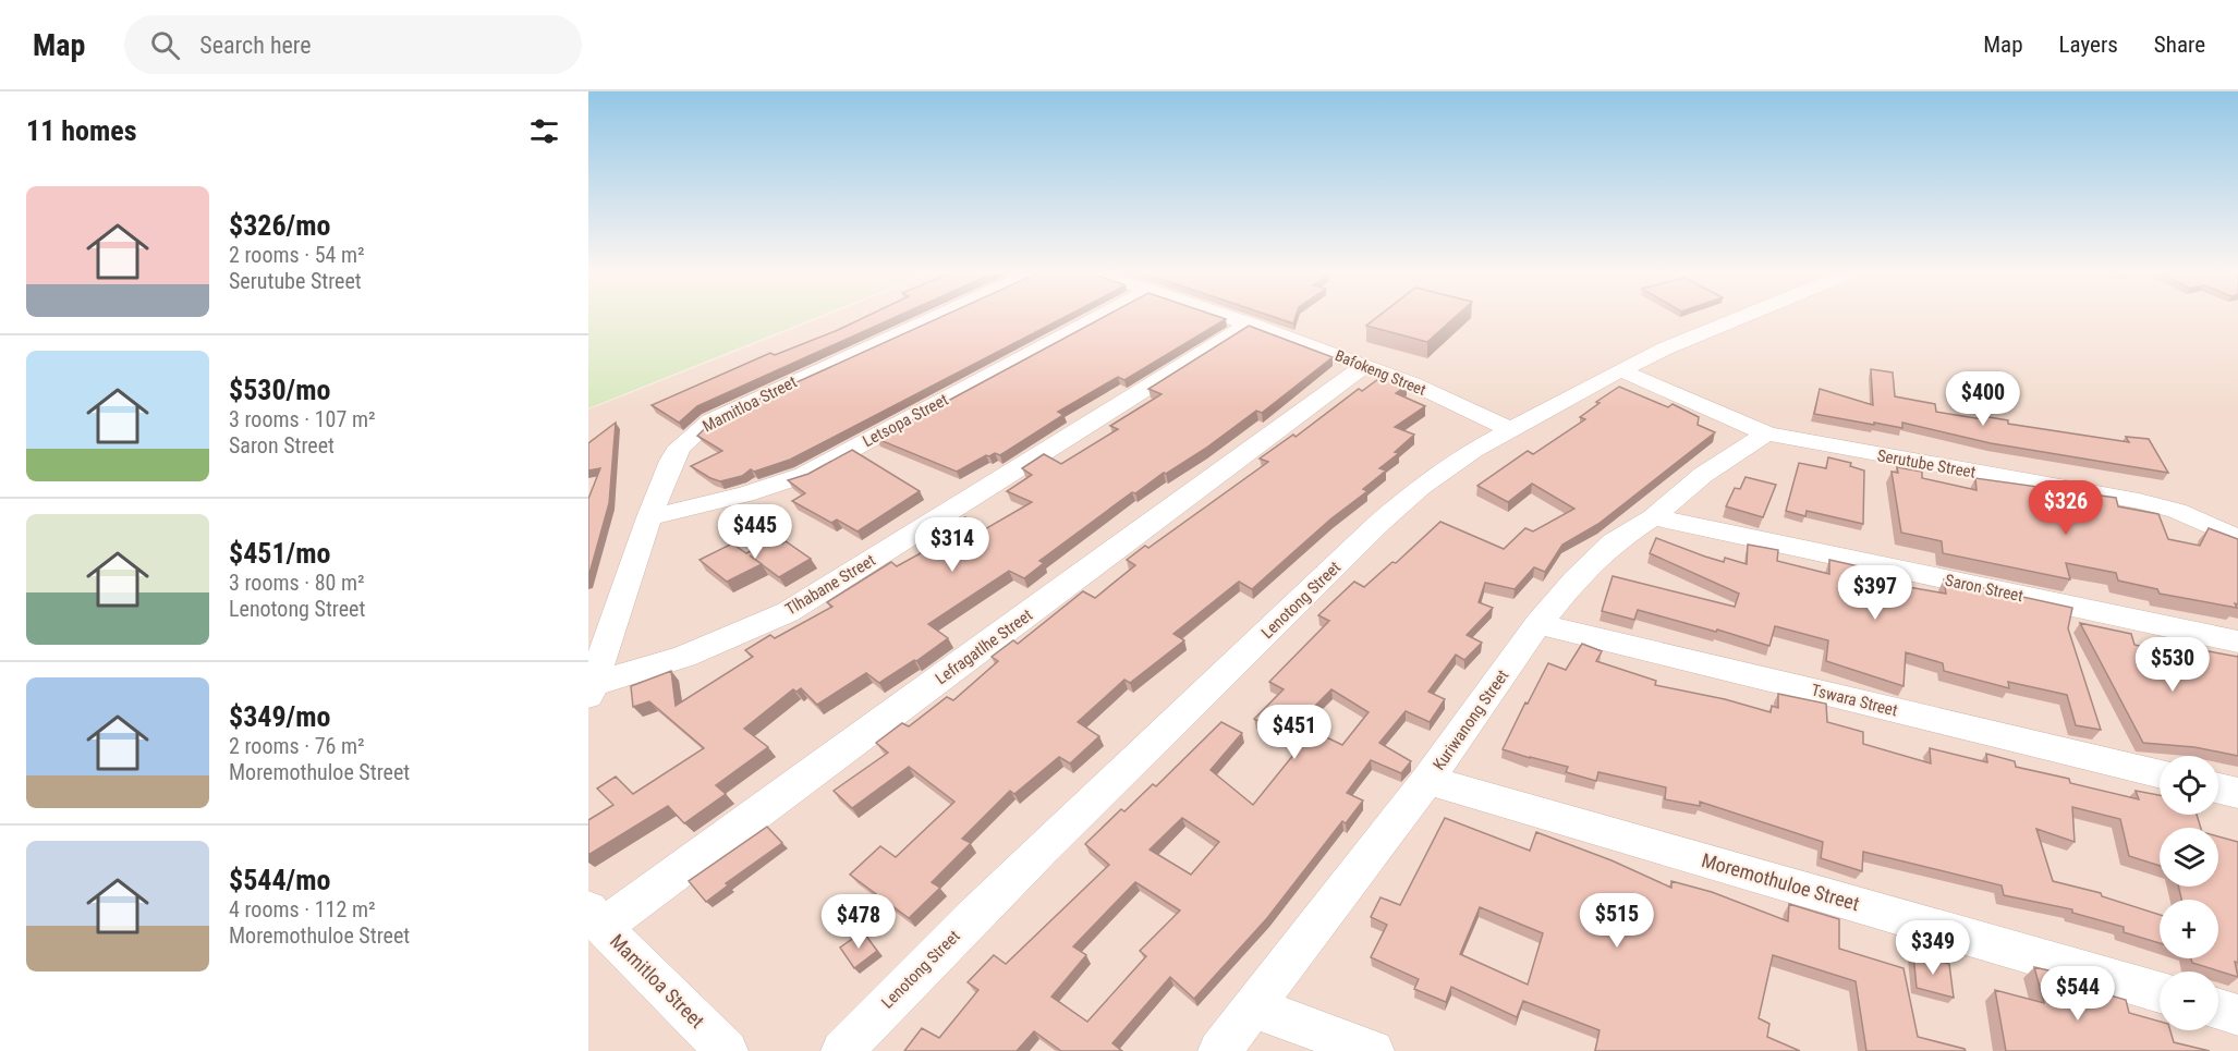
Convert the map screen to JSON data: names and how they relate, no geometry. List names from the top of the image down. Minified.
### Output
{"streets":{"street":["Bafokeng Street","Mamitloa Street","Letsopa Street","Serutube Street","Tlhabane Street","Saron Street","Lenotong Street","Lefragatlhe Street","Tswara Street","Kuriwanong Street","Moremothuloe Street"]},"crossings":[["Bafokeng Street","Tlhabane Street"],["Bafokeng Street","Lenotong Street"],["Bafokeng Street","Lefragatlhe Street"],["Mamitloa Street","Letsopa Street"],["Mamitloa Street","Tlhabane Street"],["Mamitloa Street","Lefragatlhe Street"],["Serutube Street","Lenotong Street"],["Serutube Street","Kuriwanong Street"],["Saron Street","Kuriwanong Street"],["Tswara Street","Kuriwanong Street"],["Kuriwanong Street","Moremothuloe Street"]],"page":{"header":"Map","search":"Search here","nav":["Map","Layers","Share"],"heading":"11 homes","list":[{"name":"$326/mo","note":"2 rooms · 54 m² · Serutube Street"},{"name":"$530/mo","note":"3 rooms · 107 m² · Saron Street"},{"name":"$451/mo","note":"3 rooms · 80 m² · Lenotong Street"},{"name":"$349/mo","note":"2 rooms · 76 m² · Moremothuloe Street"},{"name":"$544/mo","note":"4 rooms · 112 m² · Moremothuloe Street"}],"price":["$400","$326","$445","$314","$397","$530","$451","$515","$478","$349","$544"],"map_buttons":["+","−"]}}
